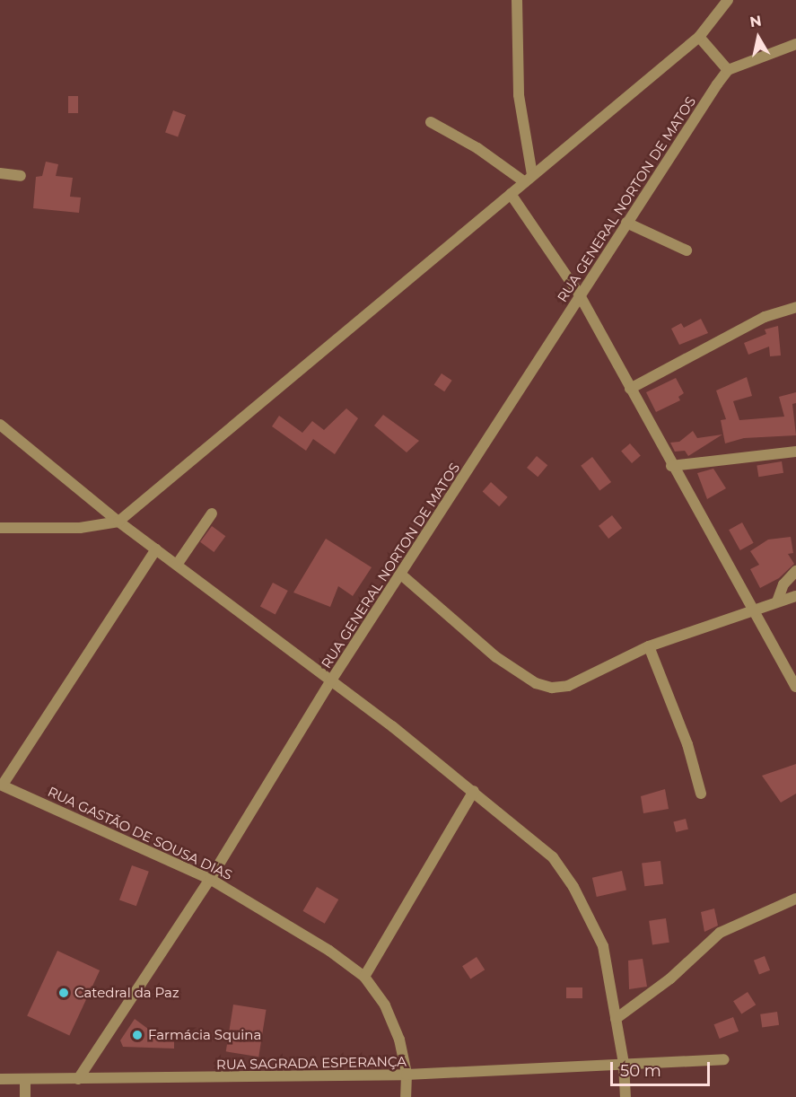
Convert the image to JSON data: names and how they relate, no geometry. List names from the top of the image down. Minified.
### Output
{"streets":{"street":["RUA GENERAL NORTON DE MATOS","RUA GASTÃO DE SOUSA DIAS","RUA SAGRADA ESPERANÇA"]},"crossings":[["RUA GENERAL NORTON DE MATOS","RUA GASTÃO DE SOUSA DIAS"],["RUA GENERAL NORTON DE MATOS","RUA SAGRADA ESPERANÇA"],["RUA GASTÃO DE SOUSA DIAS","RUA SAGRADA ESPERANÇA"]],"places":["Catedral da Paz","Farmácia Squina"],"scale_bar":"50 m","north":"top"}
